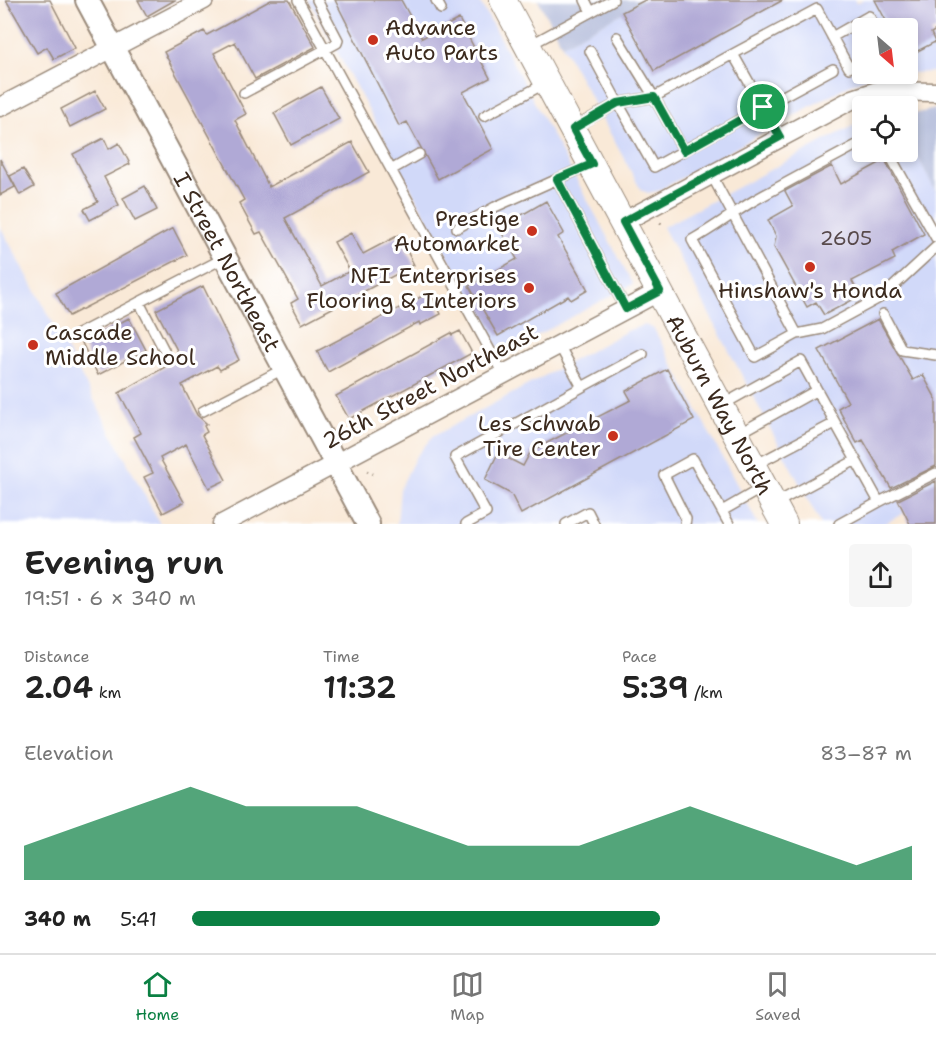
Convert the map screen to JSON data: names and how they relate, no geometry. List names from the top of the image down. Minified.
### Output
{"streets":{"main road":["Auburn Way North"],"street":["I Street Northeast","26th Street Northeast"]},"crossings":[["I Street Northeast","26th Street Northeast"],["26th Street Northeast","Auburn Way North"]],"places":["Advance Auto Parts","Prestige Automarket","Hinshaw's Honda","NFI Enterprises Flooring & Interiors","Cascade Middle School","Les Schwab Tire Center"],"house_numbers":["2605"],"north":"bottom right","page":{"heading":["Evening run","19:51 · 6 × 340 m"],"stats":[["Distance","2.04 km"],["Time","11:32"],["Pace","5:39 /km"]],"chart":["Elevation","83–87 m"],"list":[{"name":"340 m","note":"5:41"}],"tabs":["Home","Map","Saved"]}}
